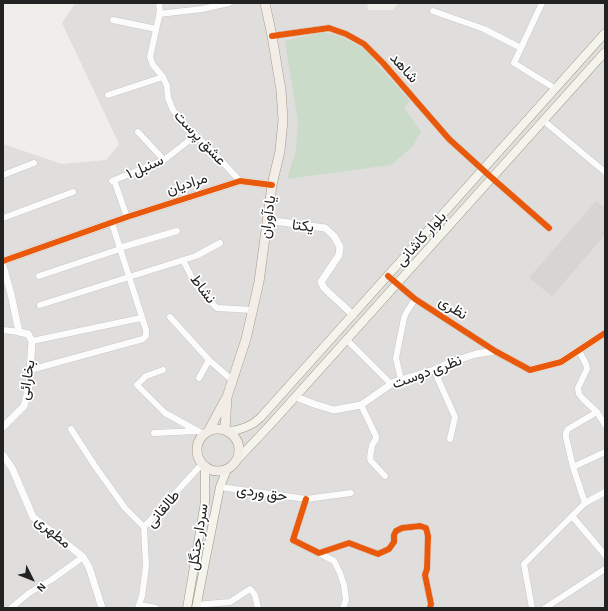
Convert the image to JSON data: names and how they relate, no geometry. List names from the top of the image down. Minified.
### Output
{"streets":{"main road":["یادآوران","بلوار کاشانی","سردار جنگل"],"street":["شاهد","عشق پرست","سنبل ۱","مرادیان","یکتا","نشاط","نظری","نظری دوست","بخارائی","حق وردی","طالقانی","مطهری"]},"crossings":[["شاهد","یادآوران"],["شاهد","بلوار کاشانی"],["عشق پرست","سنبل ۱"],["عشق پرست","مرادیان"],["سنبل ۱","مرادیان"],["مرادیان","یادآوران"],["یادآوران","یکتا"],["یادآوران","بلوار کاشانی"],["یادآوران","نشاط"],["یادآوران","طالقانی"],["یادآوران","سردار جنگل"],["یکتا","بلوار کاشانی"],["بلوار کاشانی","نظری"],["بلوار کاشانی","نظری دوست"],["بلوار کاشانی","طالقانی"],["بلوار کاشانی","سردار جنگل"],["نظری","نظری دوست"],["حق وردی","سردار جنگل"],["طالقانی","سردار جنگل"]],"north":"bottom right"}
